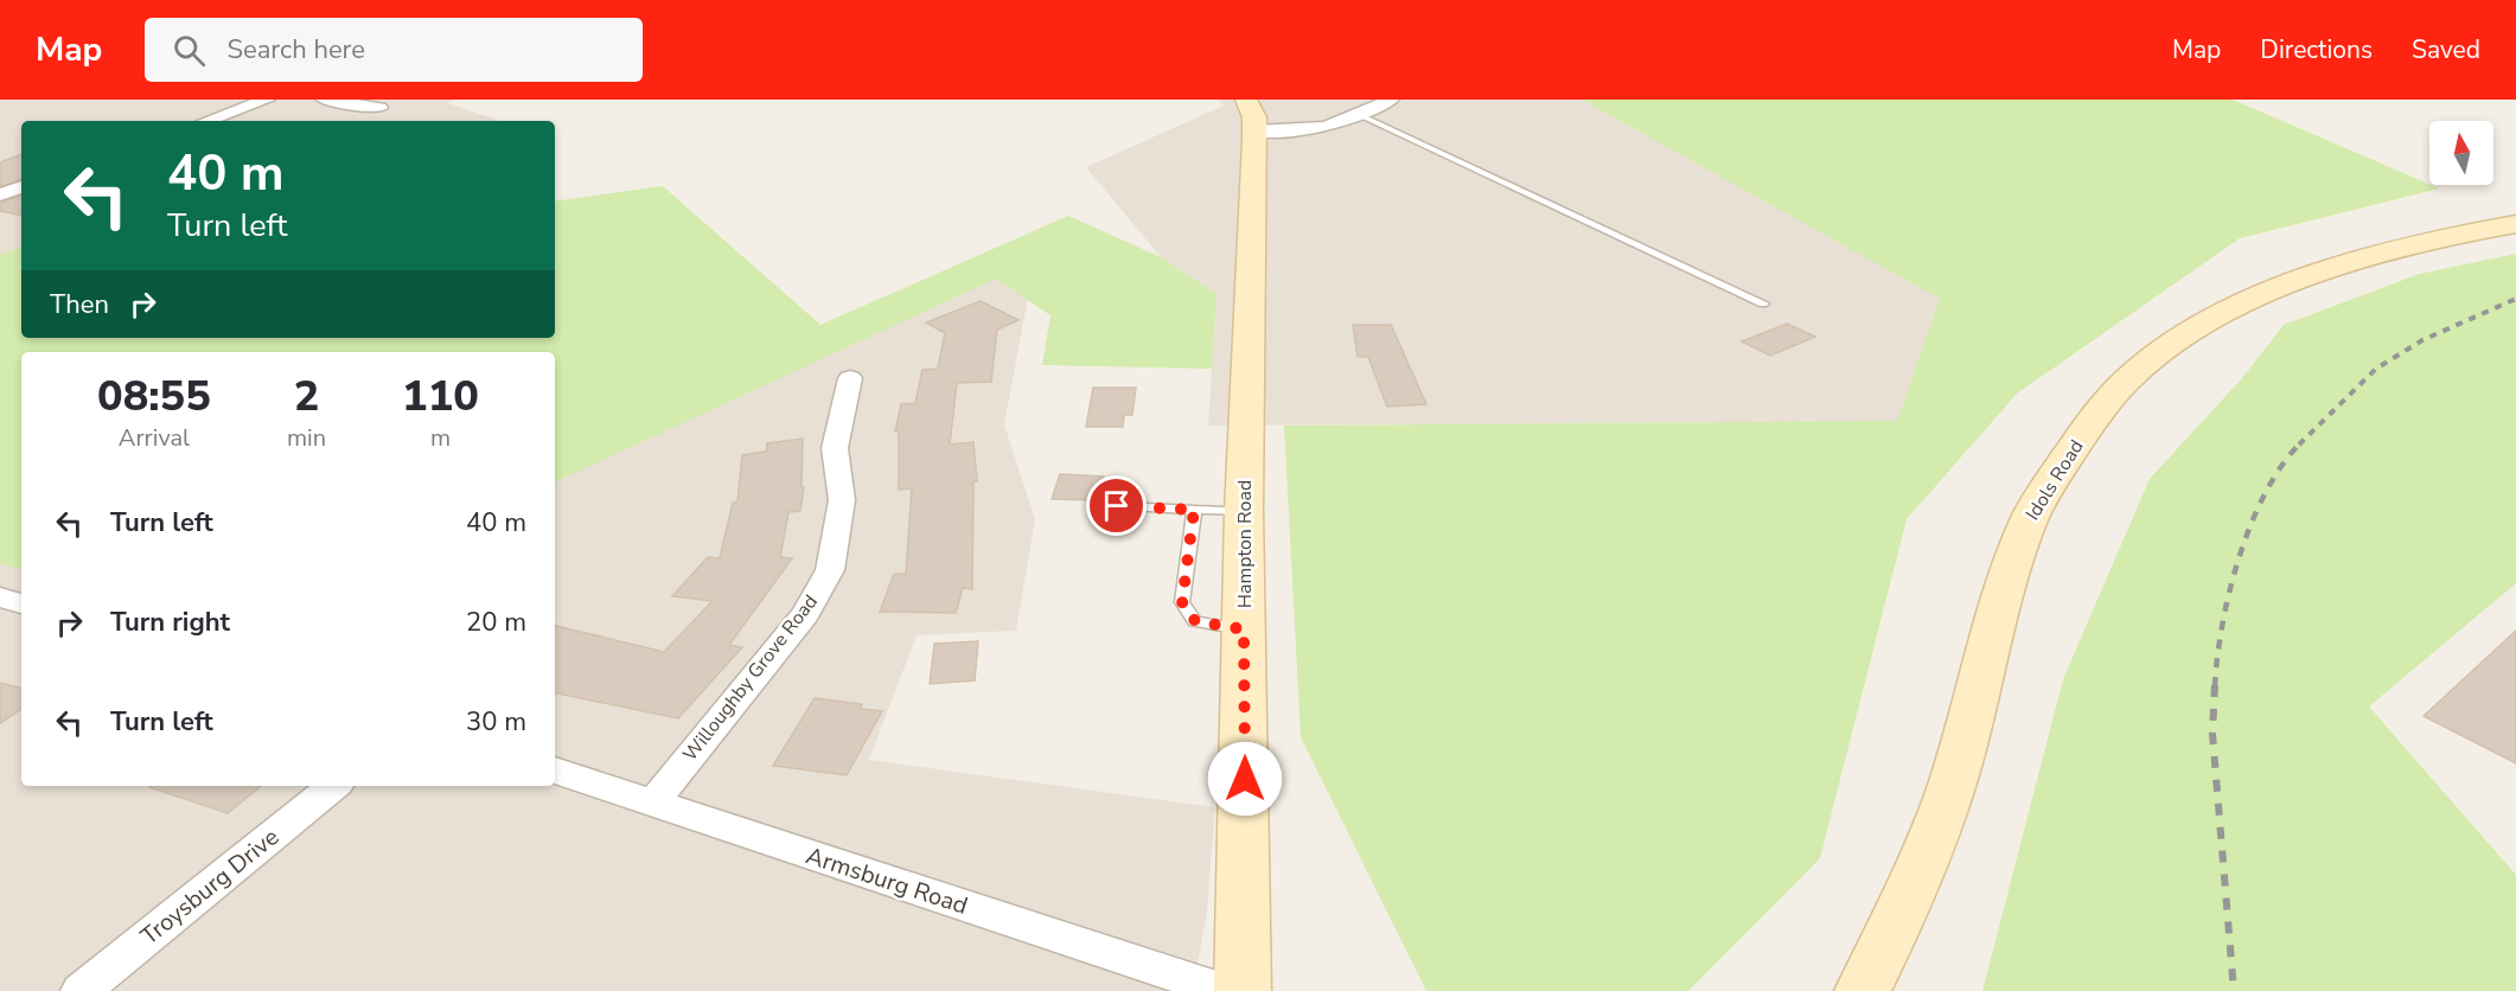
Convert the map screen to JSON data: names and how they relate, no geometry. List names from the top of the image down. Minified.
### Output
{"streets":{"main road":["Idols Road","Hampton Road"],"street":["Willoughby Grove Road","Armsburg Road","Troysburg Drive"]},"crossings":[["Willoughby Grove Road","Armsburg Road"]],"north":"top","page":{"header":"Map","search":"Search here","nav":["Map","Directions","Saved"],"turn":["40 m","Turn left"],"then":"Then","eta":["08:55","Arrival","2","min","110","m"],"list":[{"name":"Turn left","value":"40 m"},{"name":"Turn right","value":"20 m"},{"name":"Turn left","value":"30 m"}]}}
